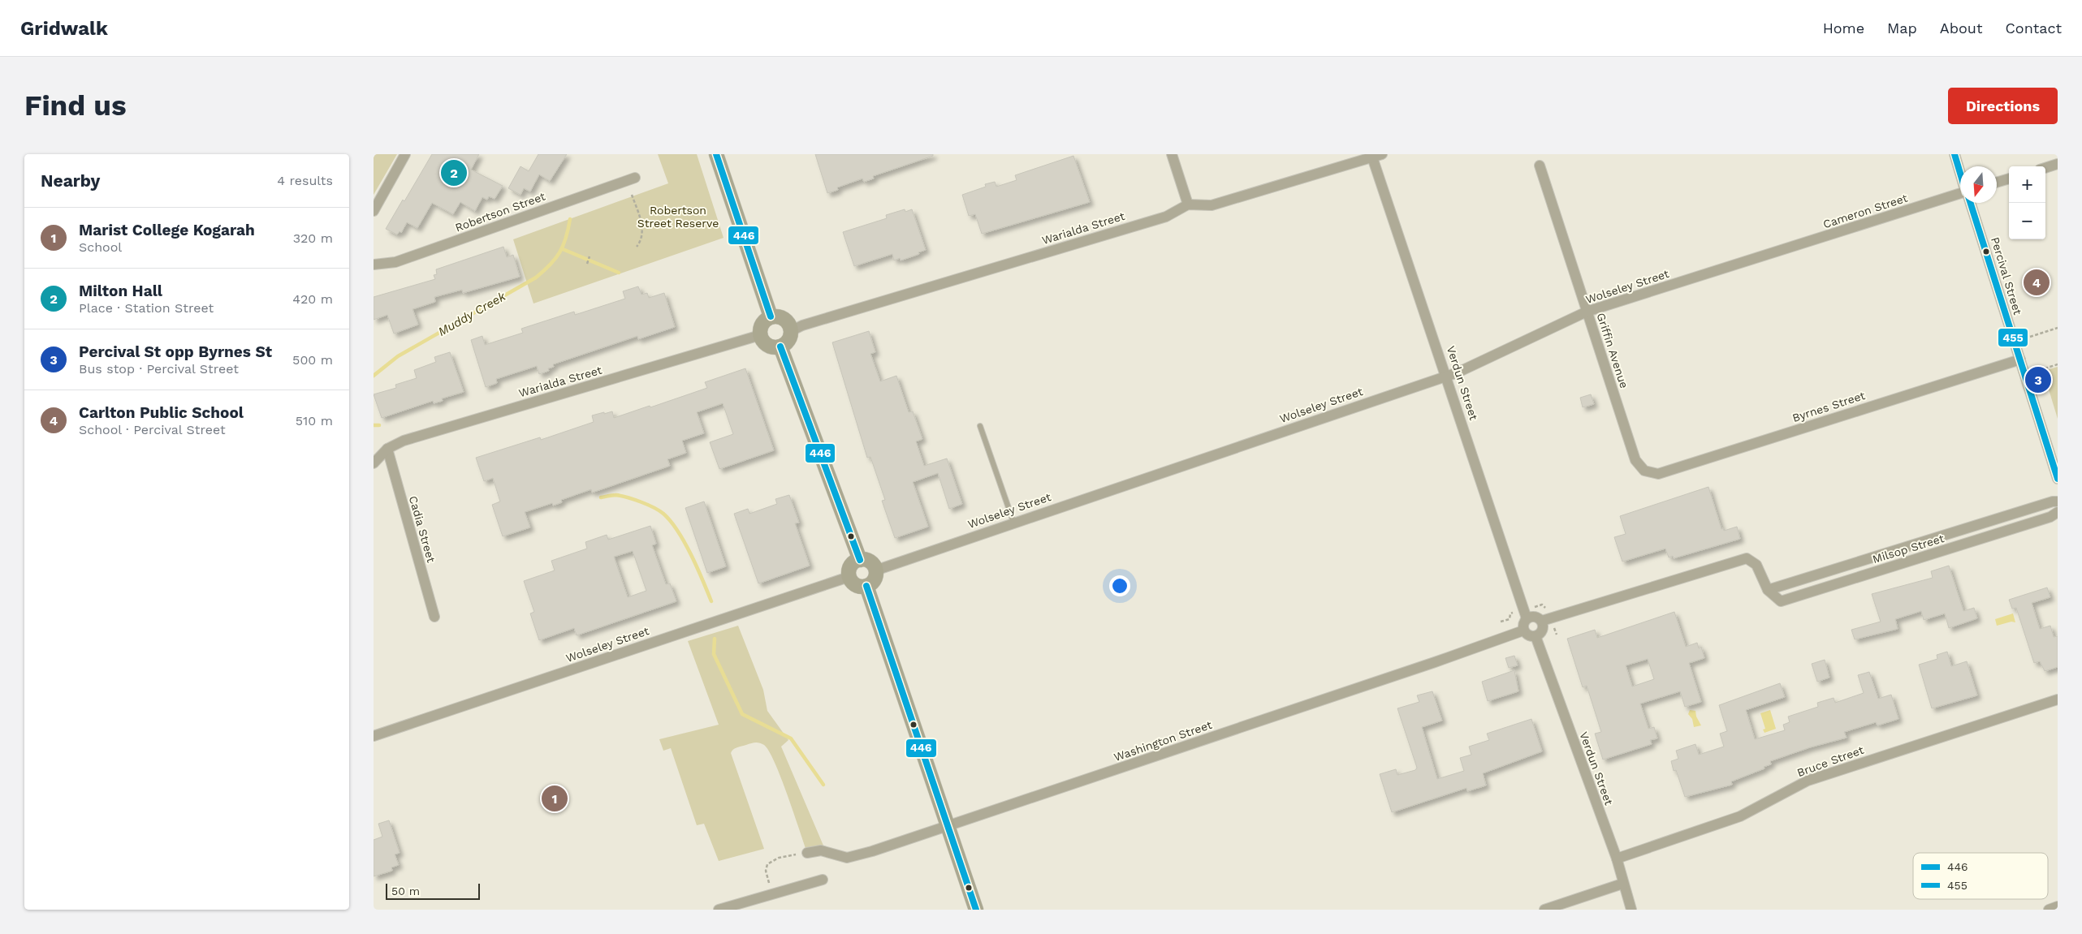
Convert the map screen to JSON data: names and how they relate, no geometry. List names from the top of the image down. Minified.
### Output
{"streets":{"street":["Cameron Street","Robertson Street","Warialda Street","Percival Street","Wolseley Street","Griffin Avenue","Verdun Street","Byrnes Street","Cadia Street","Milsop Street","Washington Street","Bruce Street"]},"crossings":[["Cameron Street","Wolseley Street"],["Warialda Street","Cadia Street"],["Percival Street","Byrnes Street"],["Wolseley Street","Griffin Avenue"],["Wolseley Street","Verdun Street"],["Griffin Avenue","Byrnes Street"],["Verdun Street","Washington Street"],["Verdun Street","Bruce Street"]],"water":["Muddy Creek"],"parks":["Robertson Street Reserve"],"lines":["transit line 446","transit line 455"],"legend":["446","455"],"scale_bar":"50 m","north":"bottom","page":{"header":"Gridwalk","nav":["Home","Map","About","Contact"],"buttons":"Directions","title":"Find us","heading":["Nearby","4 results"],"pins":["2","4","3","1"],"map_buttons":["+","−"],"list":[{"mark":"1","name":"Marist College Kogarah","note":"School","value":"320 m"},{"mark":"2","name":"Milton Hall","note":"Place · Station Street","value":"420 m"},{"mark":"3","name":"Percival St opp Byrnes St","note":"Bus stop · Percival Street","value":"500 m"},{"mark":"4","name":"Carlton Public School","note":"School · Percival Street","value":"510 m"}],"scale":"50 m"}}
